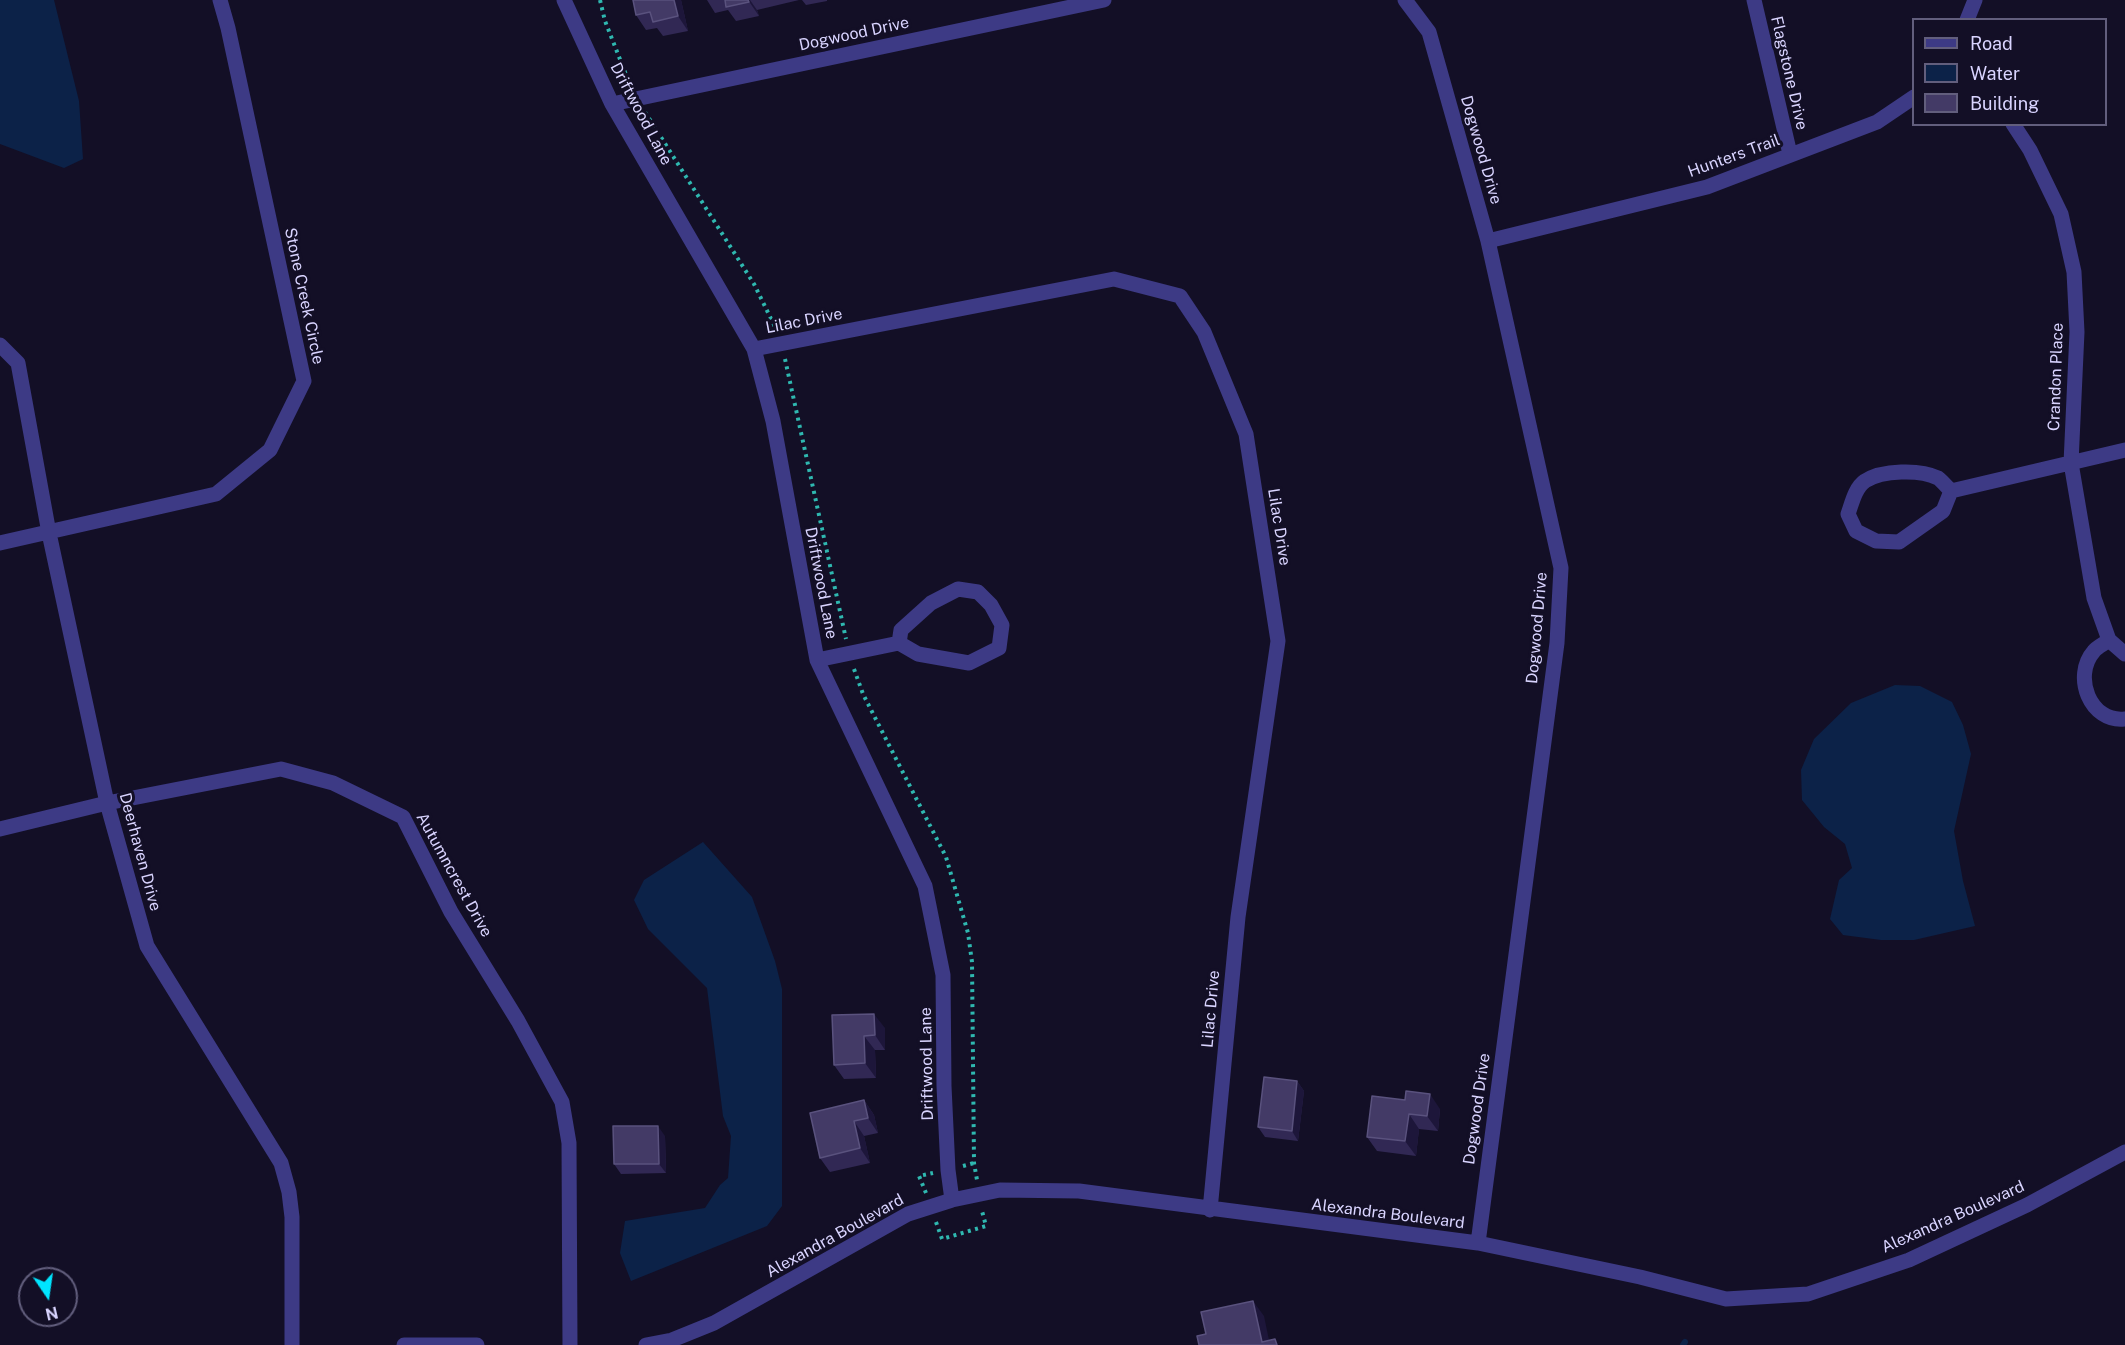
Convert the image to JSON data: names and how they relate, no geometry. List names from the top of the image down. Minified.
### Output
{"streets":{"street":["Dogwood Drive","Flagstone Drive","Driftwood Lane","Hunters Trail","Stone Creek Circle","Lilac Drive","Crandon Place","Deerhaven Drive","Autumncrest Drive","Alexandra Boulevard"]},"crossings":[["Dogwood Drive","Driftwood Lane"],["Dogwood Drive","Hunters Trail"],["Dogwood Drive","Alexandra Boulevard"],["Flagstone Drive","Hunters Trail"],["Driftwood Lane","Lilac Drive"],["Driftwood Lane","Alexandra Boulevard"],["Stone Creek Circle","Deerhaven Drive"],["Lilac Drive","Alexandra Boulevard"],["Deerhaven Drive","Autumncrest Drive"]],"legend":["Road","Water","Building"],"north":"bottom"}
